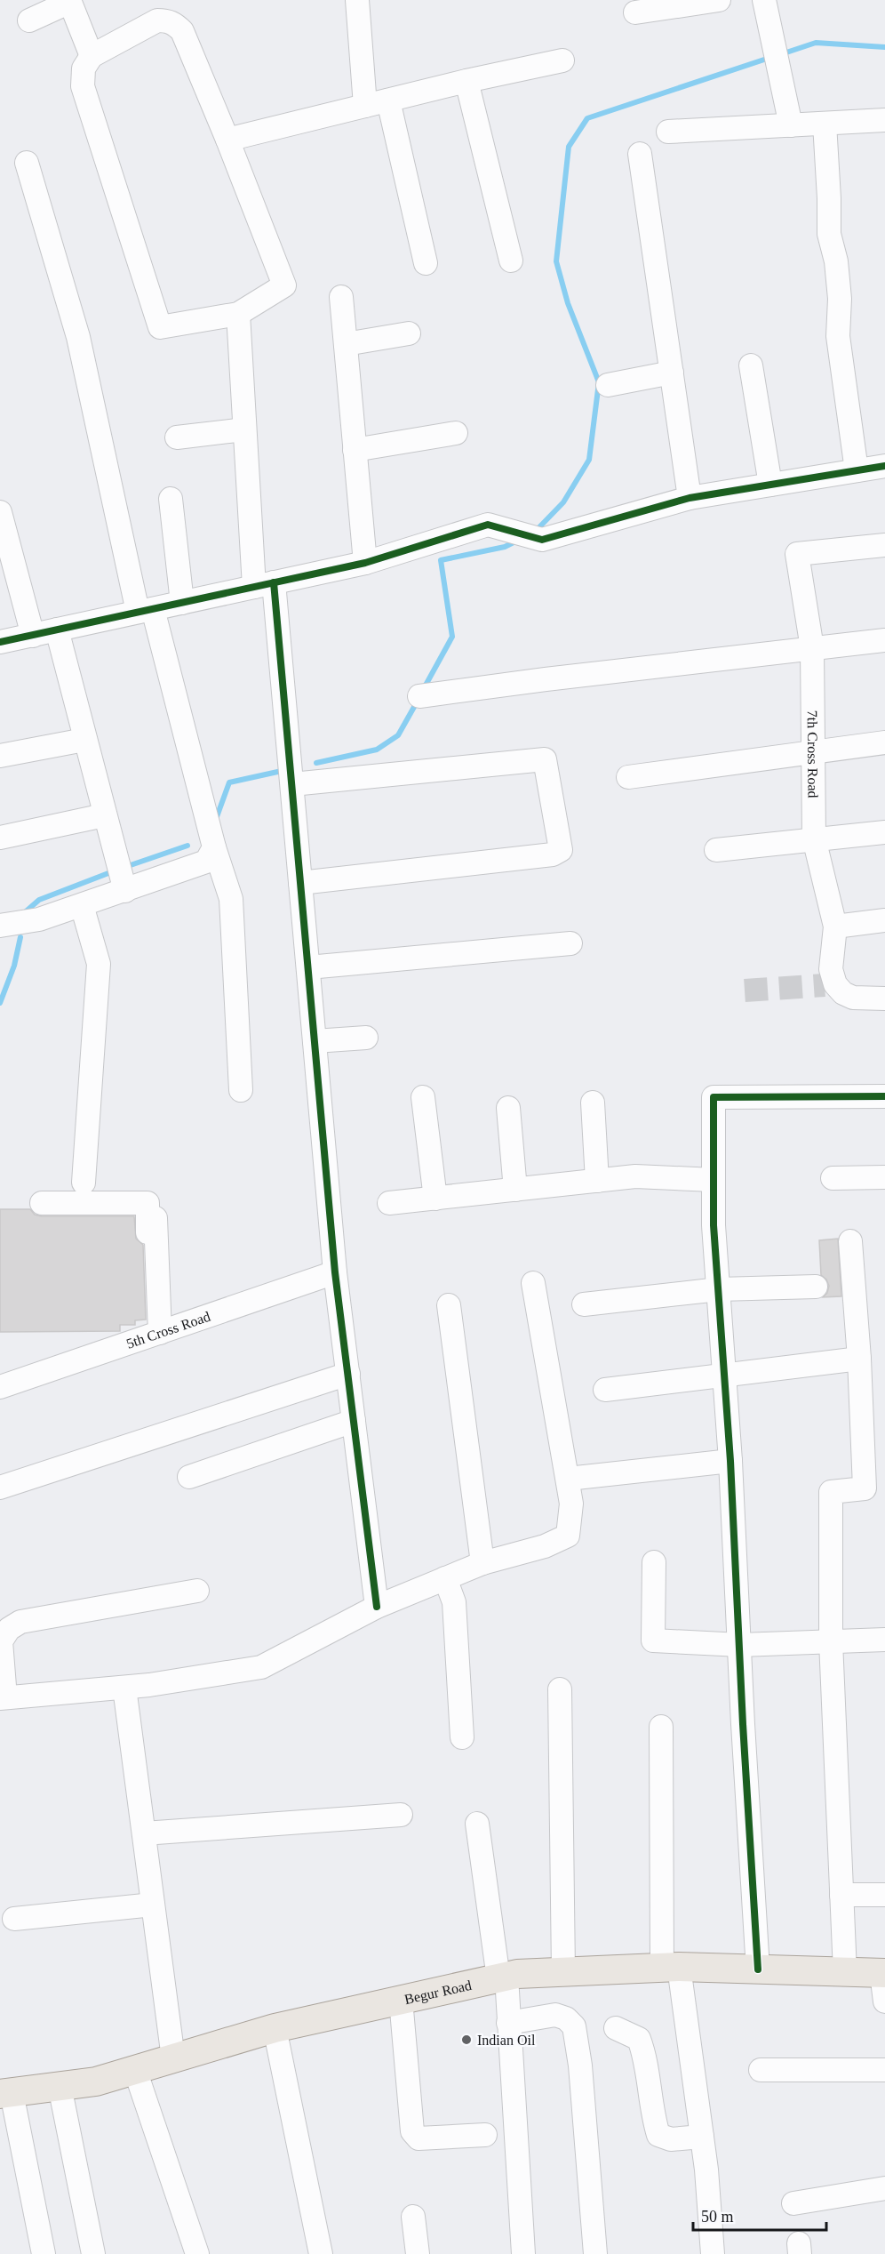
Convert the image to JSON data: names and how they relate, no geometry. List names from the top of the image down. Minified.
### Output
{"streets":{"main road":["Begur Road"],"street":["7th Cross Road","5th Cross Road"]},"places":["Indian Oil"],"scale_bar":"50 m"}
